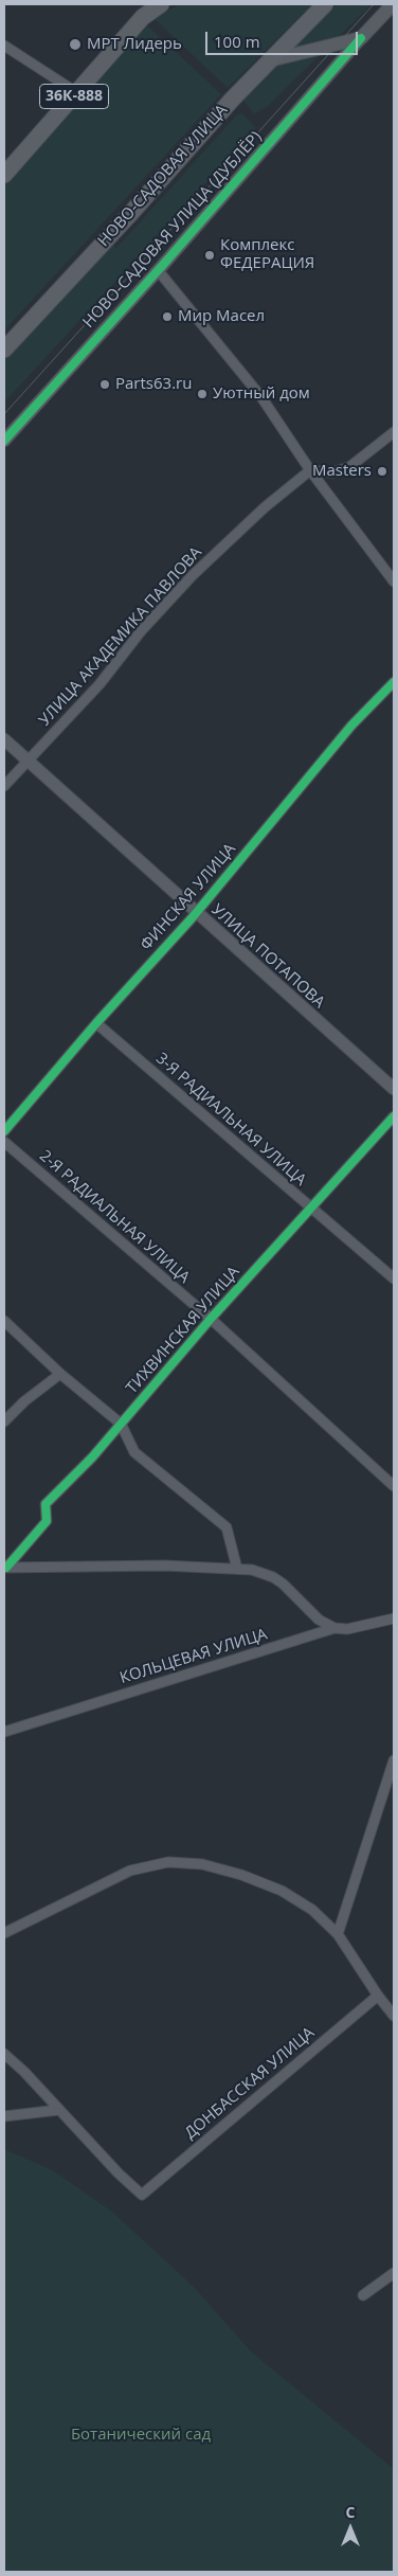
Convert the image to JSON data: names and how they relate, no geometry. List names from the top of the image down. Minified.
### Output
{"streets":{"main road":["36К-888","НОВО-САДОВАЯ УЛИЦА","НОВО-САДОВАЯ УЛИЦА (ДУБЛЁР)"],"street":["УЛИЦА АКАДЕМИКА ПАВЛОВА","ФИНСКАЯ УЛИЦА","УЛИЦА ПОТАПОВА","3-Я РАДИАЛЬНАЯ УЛИЦА","2-Я РАДИАЛЬНАЯ УЛИЦА","ТИХВИНСКАЯ УЛИЦА","КОЛЬЦЕВАЯ УЛИЦА","ДОНБАССКАЯ УЛИЦА"]},"crossings":[["УЛИЦА АКАДЕМИКА ПАВЛОВА","УЛИЦА ПОТАПОВА"],["ФИНСКАЯ УЛИЦА","УЛИЦА ПОТАПОВА"],["ФИНСКАЯ УЛИЦА","3-Я РАДИАЛЬНАЯ УЛИЦА"],["3-Я РАДИАЛЬНАЯ УЛИЦА","ТИХВИНСКАЯ УЛИЦА"],["2-Я РАДИАЛЬНАЯ УЛИЦА","ТИХВИНСКАЯ УЛИЦА"]],"parks":["Ботанический сад"],"places":["МРТ Лидерь","Комплекс ФЕДЕРАЦИЯ","Мир Масел","Parts63.ru","Уютный дом","Masters"],"scale_bar":"100 m","north":"top"}
